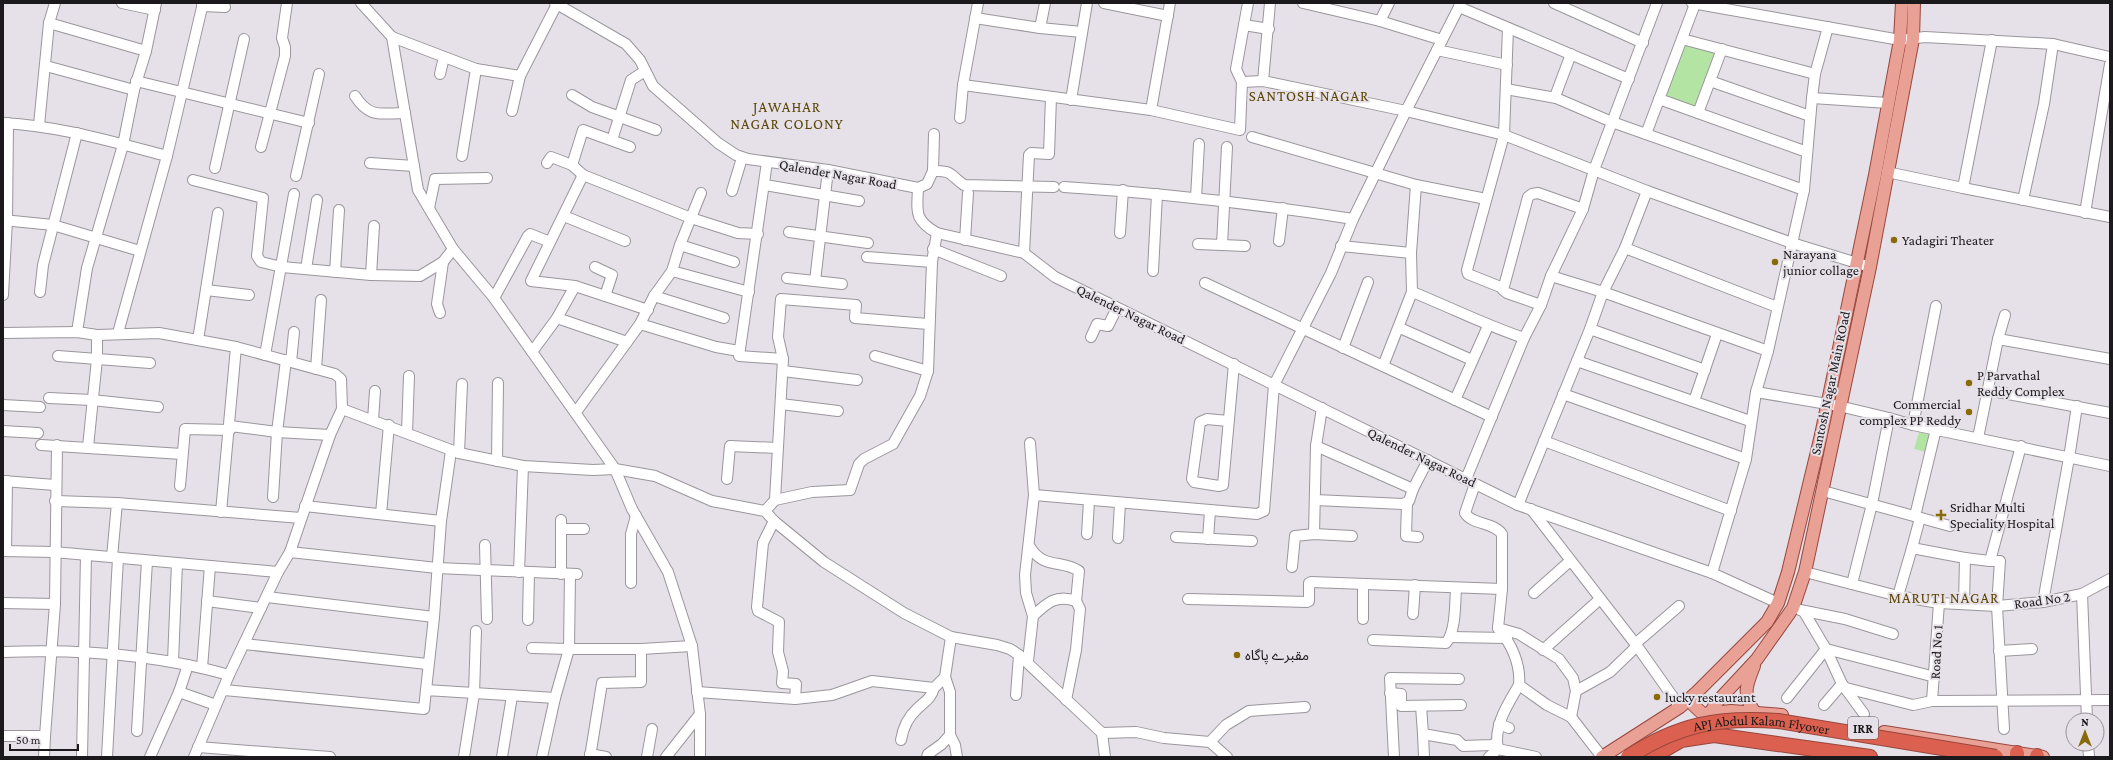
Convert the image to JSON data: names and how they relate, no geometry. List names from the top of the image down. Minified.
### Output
{"streets":{"highway":["IRR","APJ Abdul Kalam Flyover"],"main road":["Santosh Nagar Main ROad"],"street":["Qalender Nagar Road","Road No 2","Road No 1"]},"crossings":[["Qalender Nagar Road","Santosh Nagar Main ROad"],["Santosh Nagar Main ROad","Road No 2"],["Santosh Nagar Main ROad","IRR"],["Road No 2","Road No 1"]],"districts":["SANTOSH NAGAR","JAWAHAR NAGAR COLONY","MARUTI NAGAR"],"places":{"other":["Yadagiri Theater","Narayana junior collage","P Parvathal Reddy Complex","Commercial complex PP Reddy","مقبرے پاگاہ","lucky restaurant"],"health":["Sridhar Multi Speciality Hospital"]},"scale_bar":"50 m","north":"top"}
